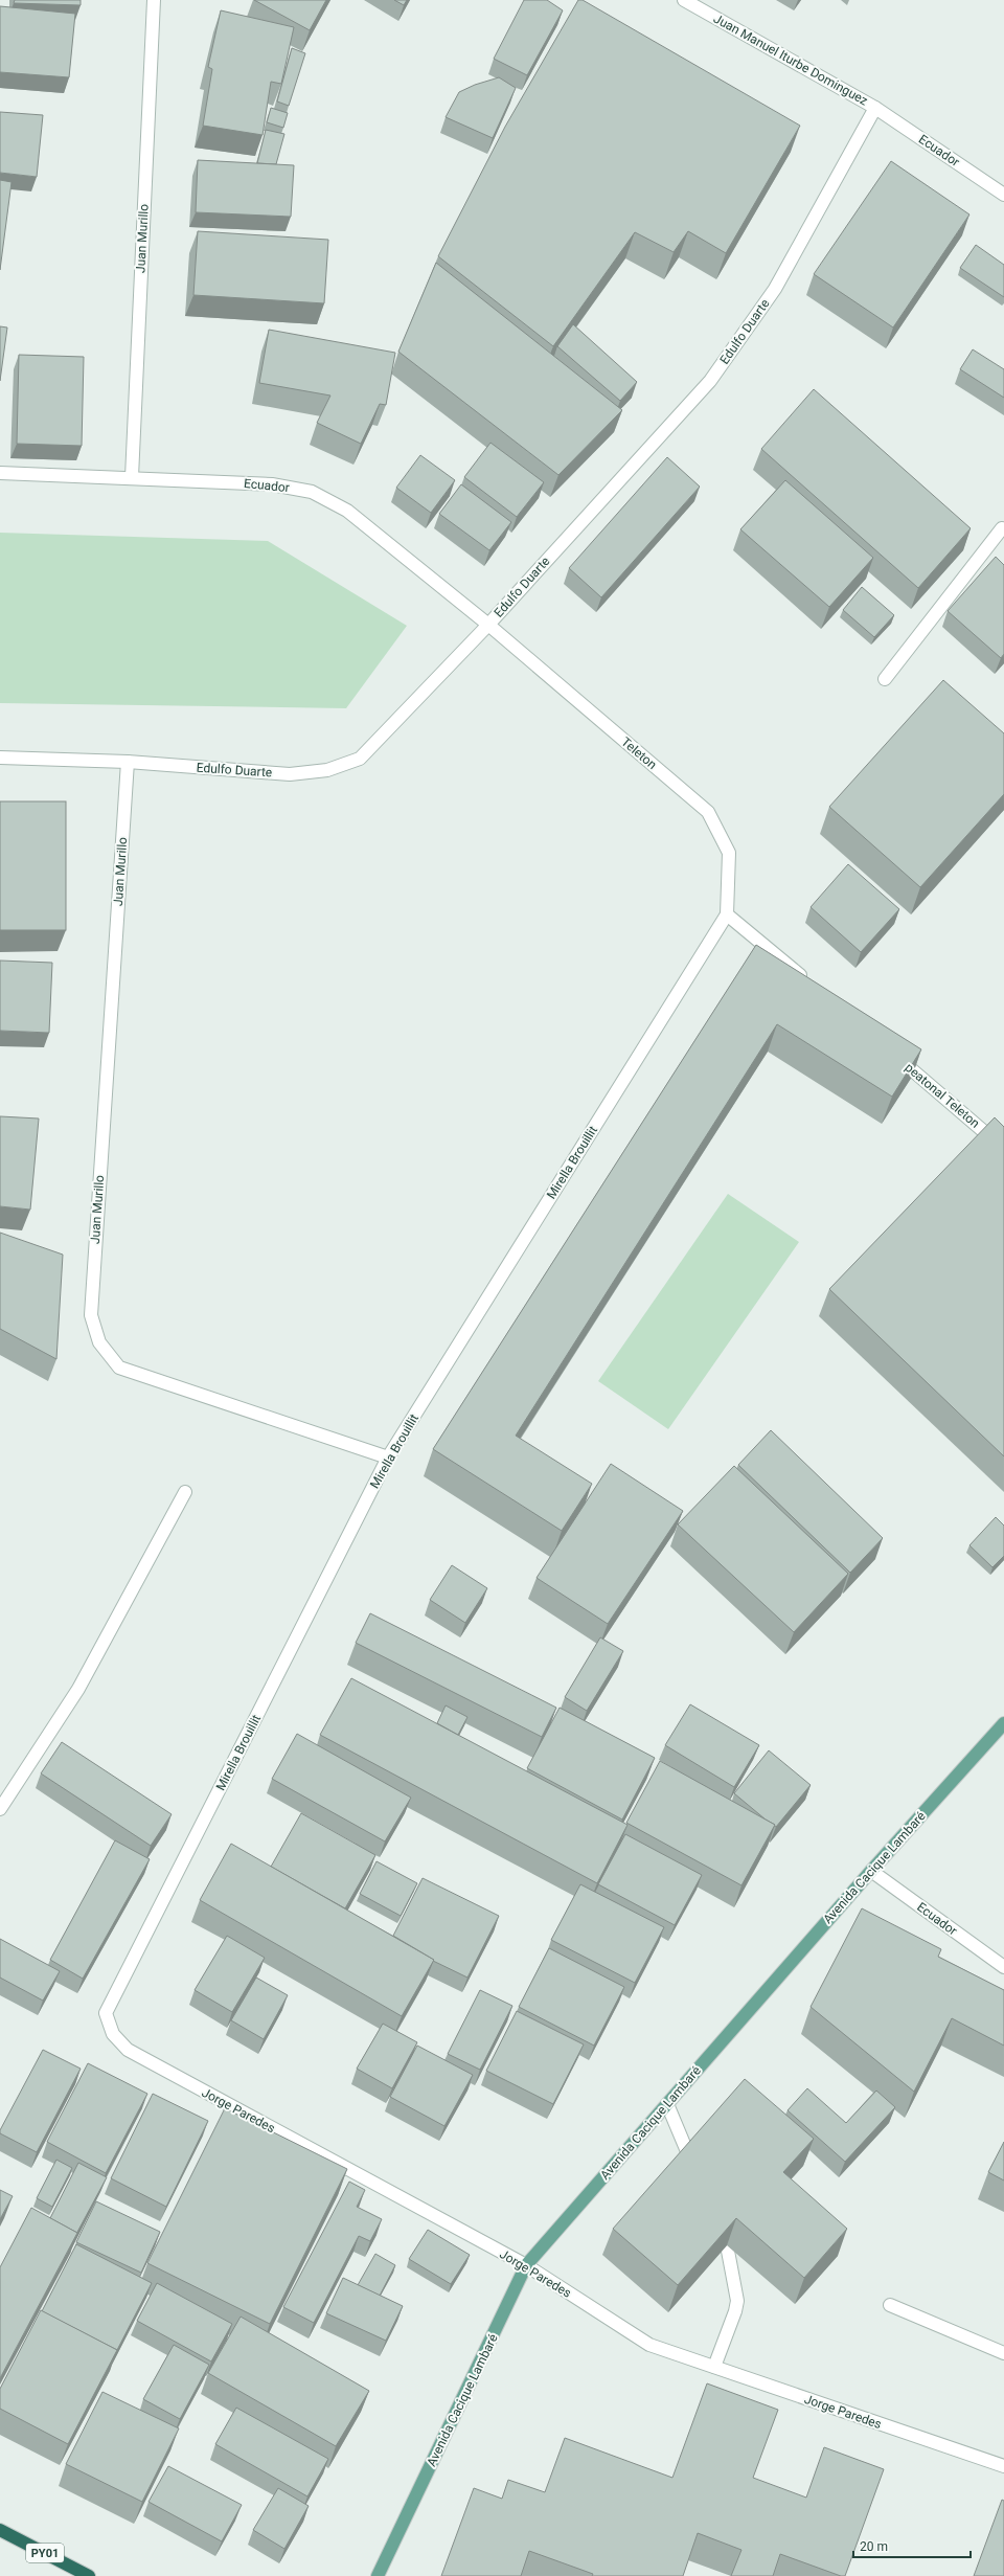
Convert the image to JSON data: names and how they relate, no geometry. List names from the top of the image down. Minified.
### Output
{"streets":{"highway":["PY01"],"main road":["Avenida Cacique Lambaré"],"street":["Juan Manuel Iturbe Dominguez","Ecuador","Juan Murillo","Edulfo Duarte","Teleton","peatonal Teleton","Mirella Brouillit","Jorge Paredes"]},"crossings":[["Juan Manuel Iturbe Dominguez","Ecuador"],["Juan Manuel Iturbe Dominguez","Edulfo Duarte"],["Ecuador","Juan Murillo"],["Ecuador","Edulfo Duarte"],["Ecuador","Teleton"],["Ecuador","Avenida Cacique Lambaré"],["Juan Murillo","Edulfo Duarte"],["Juan Murillo","Mirella Brouillit"],["Edulfo Duarte","Teleton"],["Teleton","Mirella Brouillit"],["Mirella Brouillit","Jorge Paredes"],["Avenida Cacique Lambaré","Jorge Paredes"]],"scale_bar":"20 m"}
